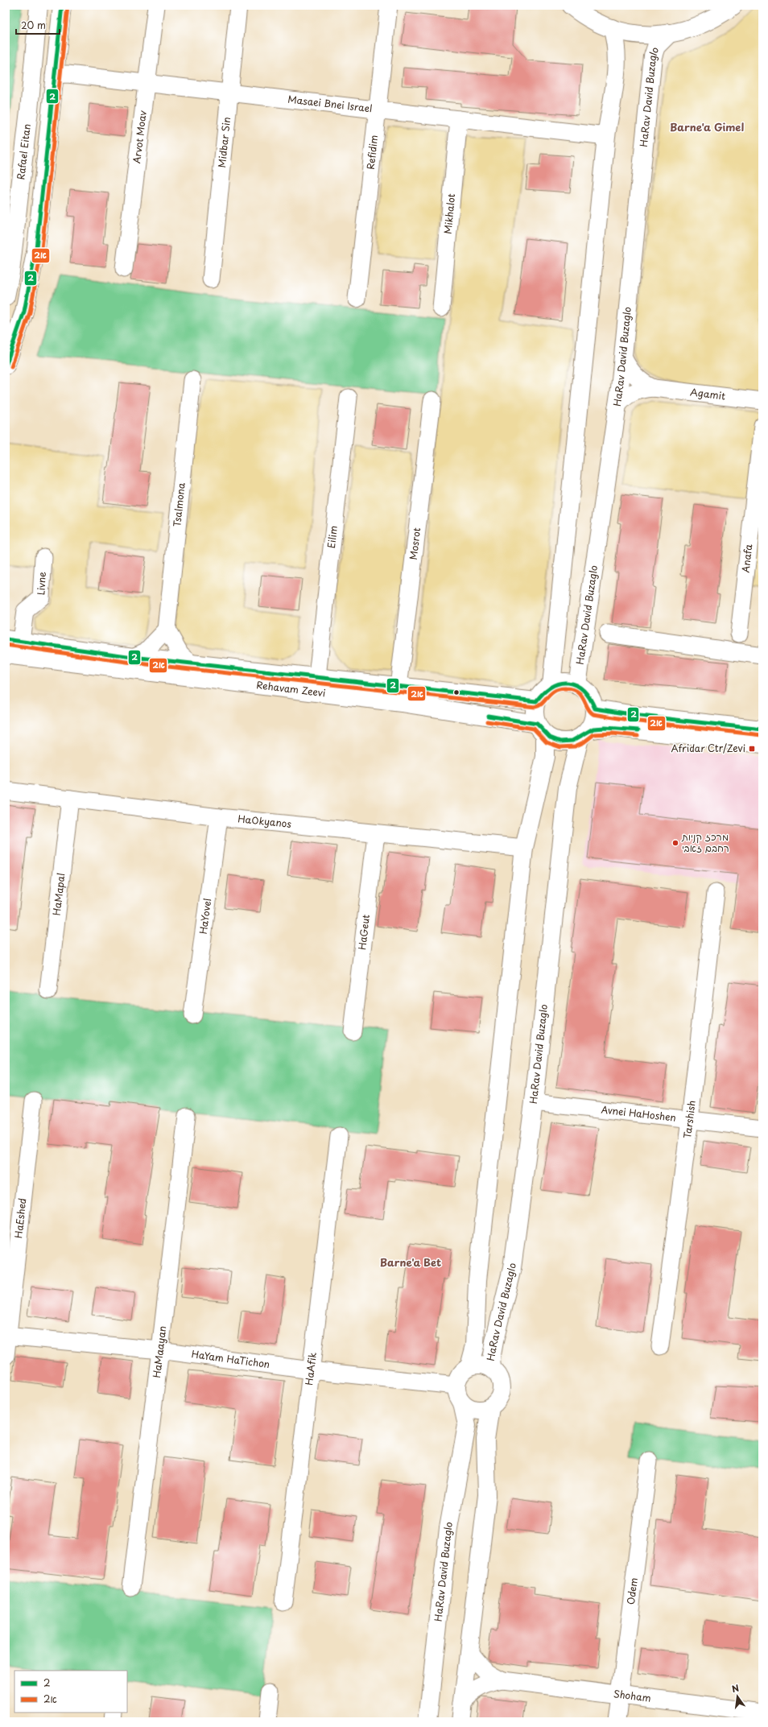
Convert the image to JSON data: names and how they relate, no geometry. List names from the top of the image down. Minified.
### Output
{"streets":{"street":["HaRav David Buzaglo","Masaei Bnei Israel","Arvot Moav","Midbar Sin","Rafael Eitan","Refidim","Mikhalot","Agamit","Tsalmona","Eilim","Mosrot","Anafa","Livne","Rehavam Zeevi","HaOkyanos","HaMapal","HaYovel","HaGeut","Avnei HaHoshen","Tarshish","HaEshed","HaMaayan","HaYam HaTichon","HaAfik","Odem","Shoham"]},"crossings":[["HaRav David Buzaglo","Agamit"],["HaRav David Buzaglo","Rehavam Zeevi"],["HaRav David Buzaglo","HaOkyanos"],["HaRav David Buzaglo","Avnei HaHoshen"],["HaRav David Buzaglo","HaYam HaTichon"],["Masaei Bnei Israel","Arvot Moav"],["Masaei Bnei Israel","Midbar Sin"],["Masaei Bnei Israel","Refidim"],["Masaei Bnei Israel","Mikhalot"],["Eilim","Rehavam Zeevi"],["Mosrot","Rehavam Zeevi"],["Livne","Rehavam Zeevi"],["HaOkyanos","HaMapal"],["HaOkyanos","HaYovel"],["HaOkyanos","HaGeut"],["Avnei HaHoshen","Tarshish"],["HaEshed","HaYam HaTichon"],["HaMaayan","HaYam HaTichon"],["HaYam HaTichon","HaAfik"],["Odem","Shoham"]],"districts":["Barne'a Gimel","Barne'a Bet"],"places":{"transit":["Afridar Ctr/Zevi"],"other":["מרכז קניות רחבם זאבי"]},"lines":["transit line 2","transit line 2א"],"legend":["2","2א"],"scale_bar":"20 m","north":"top"}
